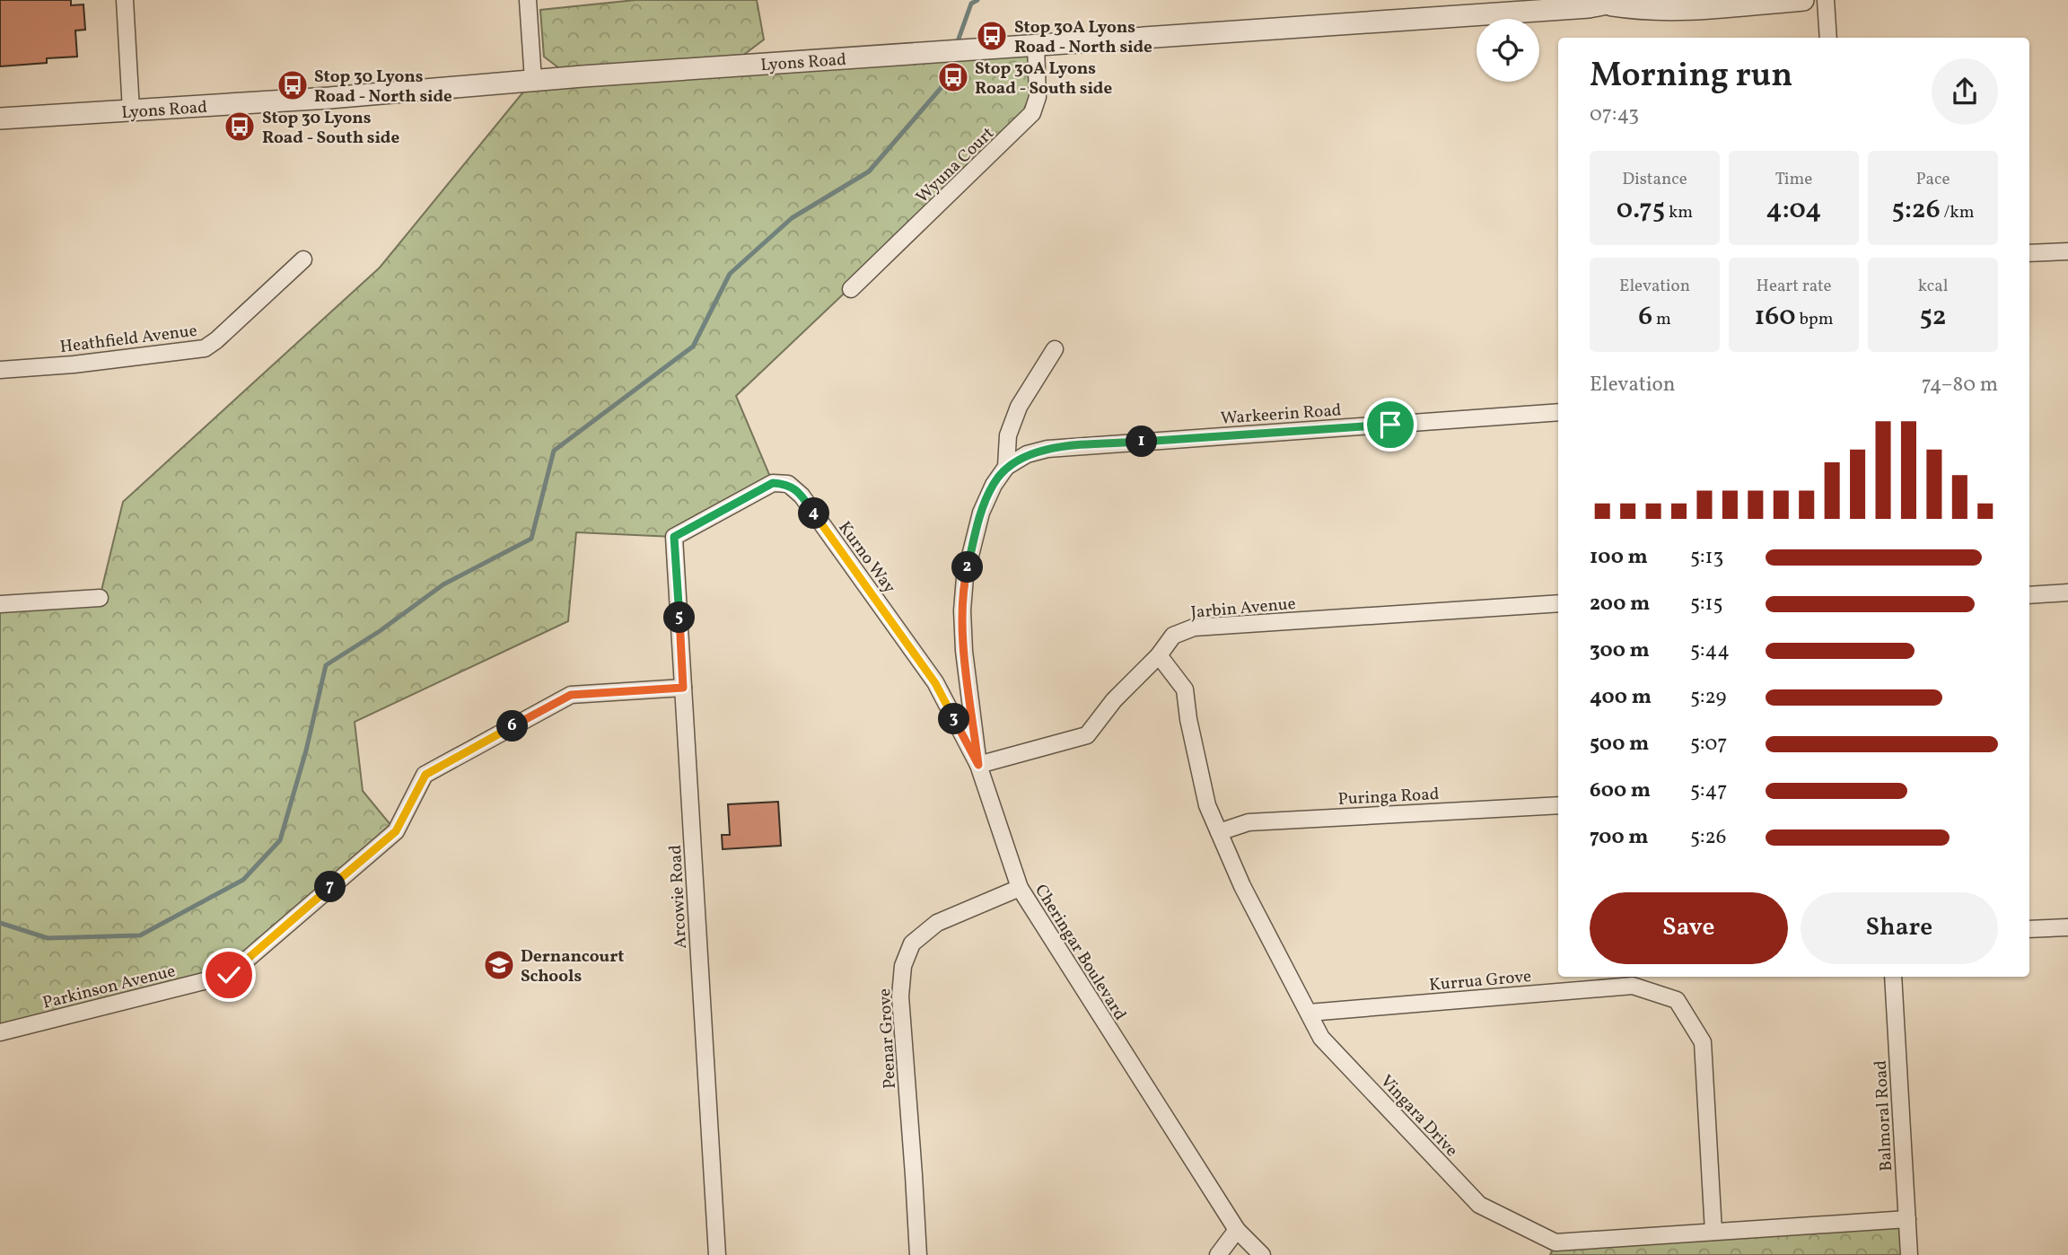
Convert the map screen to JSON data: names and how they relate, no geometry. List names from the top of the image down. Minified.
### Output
{"streets":{"street":["Lyons Road","Wyuna Court","Heathfield Avenue","Warkeerin Road","Kurno Way","Jarbin Avenue","Puringa Road","Arcowie Road","Cheringar Boulevard","Kurrua Grove","Parkinson Avenue","Peenar Grove","Vingara Drive","Balmoral Road"]},"crossings":[["Lyons Road","Wyuna Court"],["Warkeerin Road","Cheringar Boulevard"],["Kurno Way","Jarbin Avenue"],["Kurno Way","Arcowie Road"],["Kurno Way","Cheringar Boulevard"],["Jarbin Avenue","Cheringar Boulevard"],["Jarbin Avenue","Vingara Drive"],["Puringa Road","Vingara Drive"],["Arcowie Road","Parkinson Avenue"],["Cheringar Boulevard","Peenar Grove"],["Kurrua Grove","Vingara Drive"],["Vingara Drive","Balmoral Road"]],"places":{"bus stop":["Stop 30A Lyons Road - North side","Stop 30A Lyons Road - South side","Stop 30 Lyons Road - North side","Stop 30 Lyons Road - South side"],"school or university":["Dernancourt Schools"]},"page":{"heading":["Morning run","07:43"],"stats":[["Distance","0.75 km"],["Time","4:04"],["Pace","5:26 /km"],["Elevation","6 m"],["Heart rate","160 bpm"],["kcal","52"]],"chart":["Elevation","74–80 m"],"pins":["1","4","2","5","3","6","7"],"list":[{"name":"100 m","note":"5:13"},{"name":"200 m","note":"5:15"},{"name":"300 m","note":"5:44"},{"name":"400 m","note":"5:29"},{"name":"500 m","note":"5:07"},{"name":"600 m","note":"5:47"},{"name":"700 m","note":"5:26"}],"buttons":["Save","Share"]}}
